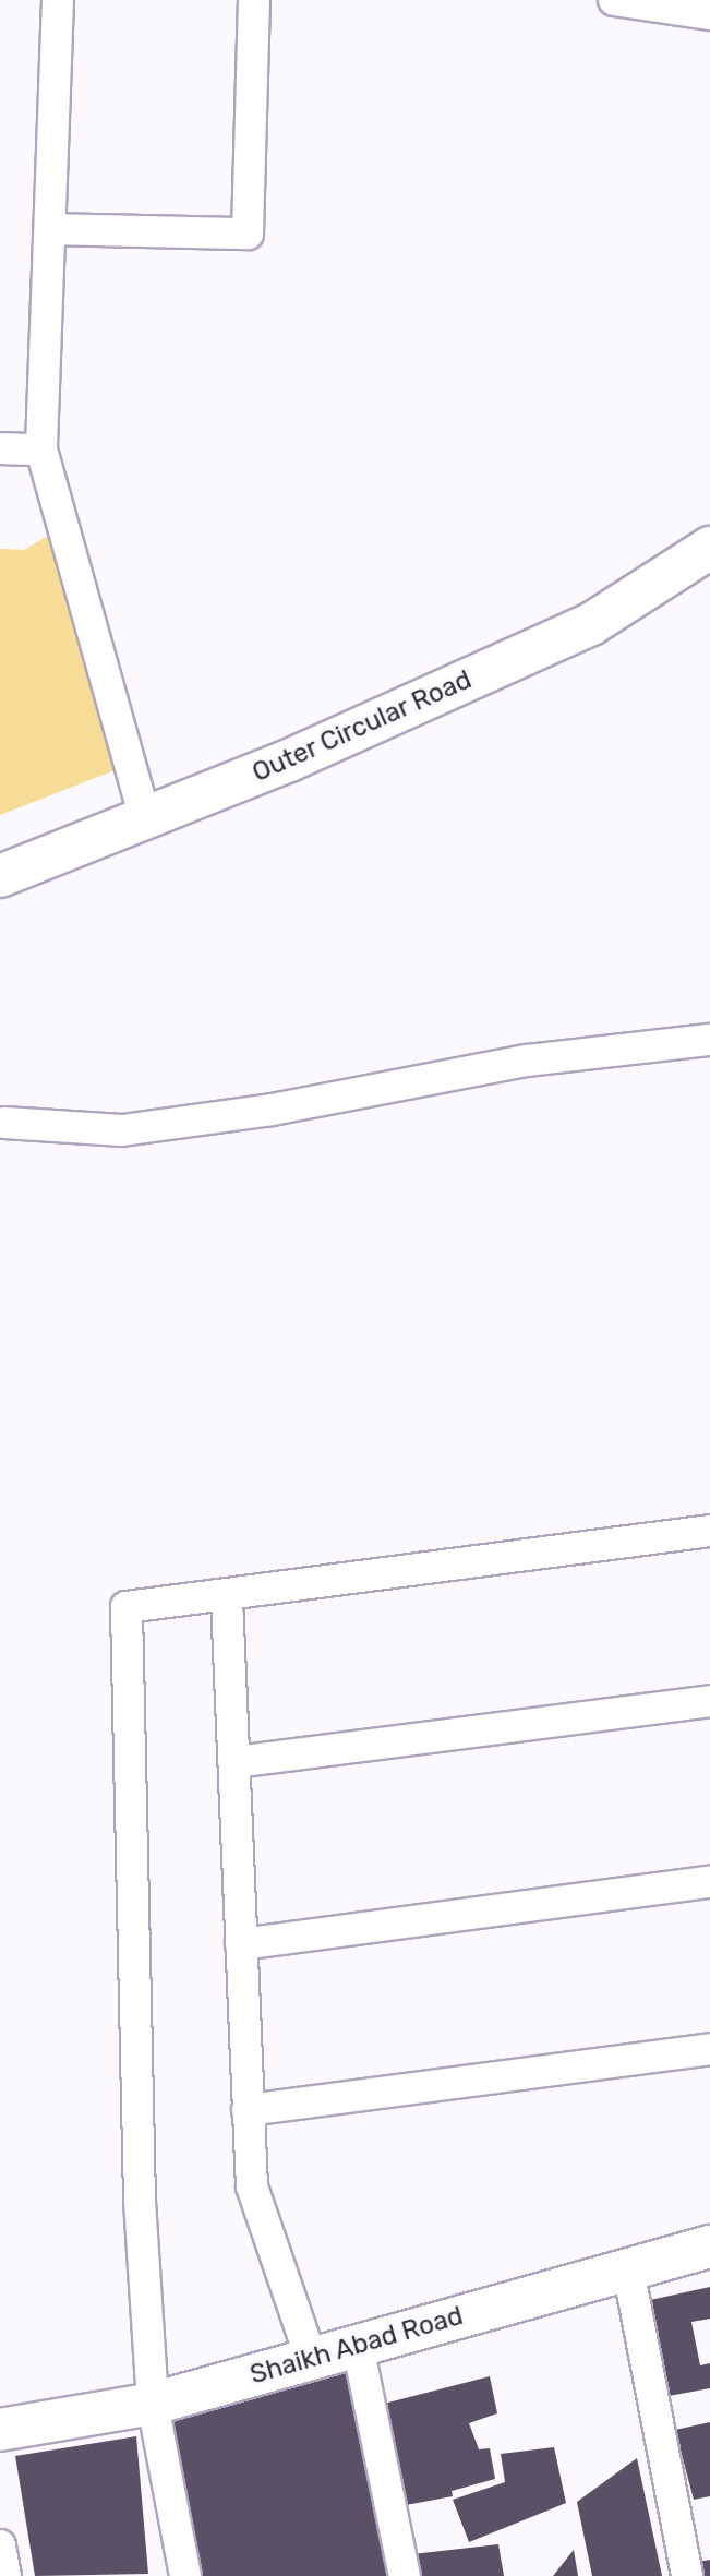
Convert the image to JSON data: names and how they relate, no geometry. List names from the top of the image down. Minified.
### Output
{"streets":{"main road":["Outer Circular Road","Shaikh Abad Road"]}}
